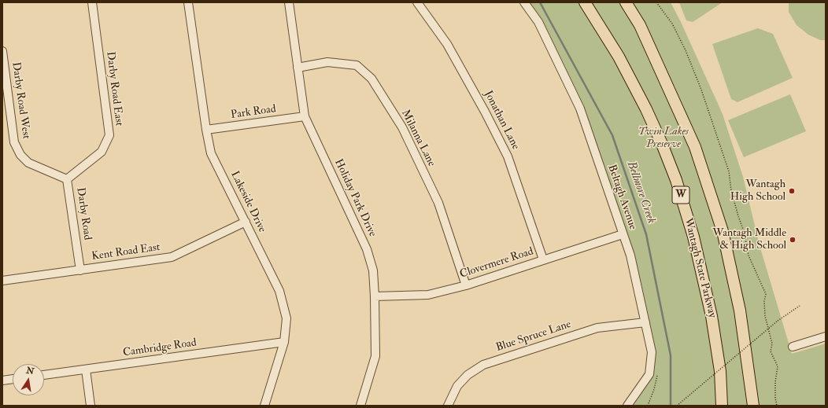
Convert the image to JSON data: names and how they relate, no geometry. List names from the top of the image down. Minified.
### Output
{"streets":{"highway":["W","Wantagh State Parkway"],"street":["Darby Road East","Darby Road West","Park Road","Jonathan Lane","Milanna Lane","Beltagh Avenue","Holiday Park Drive","Lakeside Drive","Darby Road","Kent Road East","Clovermere Road","Blue Spruce Lane","Cambridge Road"]},"crossings":[["Darby Road East","Darby Road West"],["Darby Road East","Darby Road"],["Darby Road West","Darby Road"],["Park Road","Holiday Park Drive"],["Park Road","Lakeside Drive"],["Jonathan Lane","Clovermere Road"],["Milanna Lane","Holiday Park Drive"],["Milanna Lane","Clovermere Road"],["Beltagh Avenue","Clovermere Road"],["Beltagh Avenue","Blue Spruce Lane"],["Holiday Park Drive","Clovermere Road"],["Lakeside Drive","Kent Road East"],["Lakeside Drive","Cambridge Road"],["Darby Road","Kent Road East"]],"water":["Bellmore Creek"],"parks":["Twin Lakes Preserve"],"places":["Wantagh High School","Wantagh Middle & High School"],"north":"top"}
